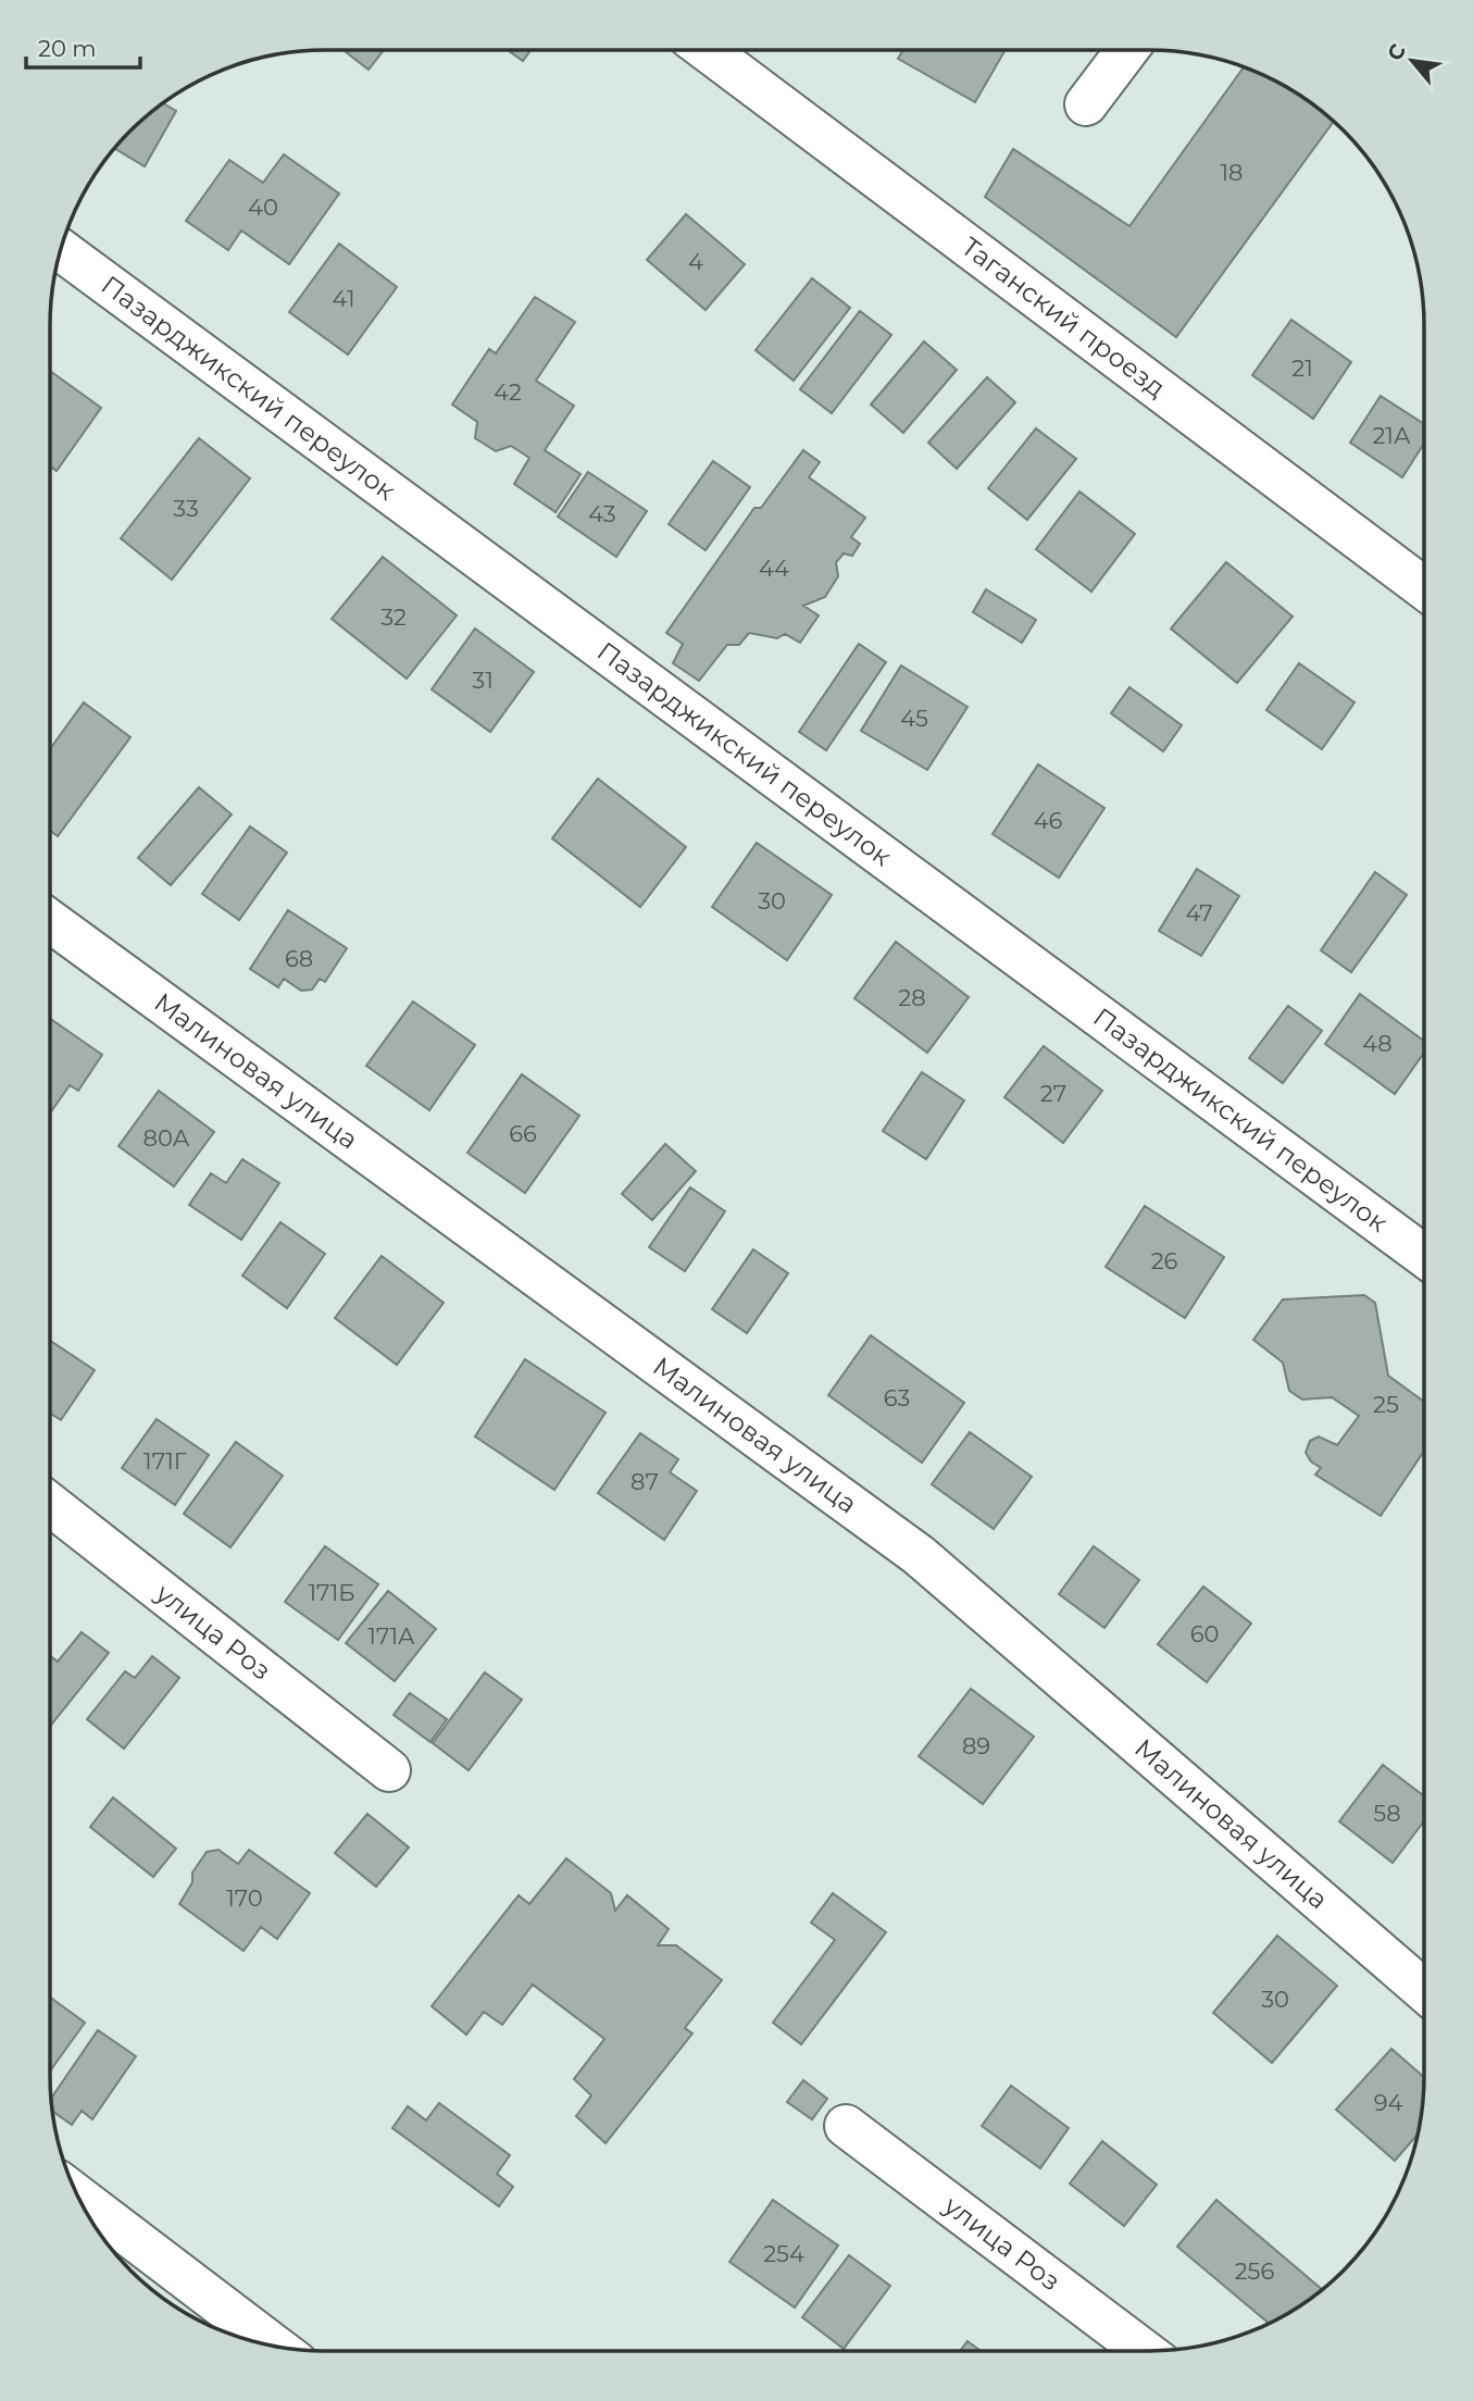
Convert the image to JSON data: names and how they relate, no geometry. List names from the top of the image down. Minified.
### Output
{"streets":{"street":["Таганский проезд","Пазарджикский переулок","Малиновая улица","улица Роз"]},"house_numbers":["18","40","4","41","21","42","21А","33","43","44","32","31","45","46","30","47","68","28","48","27","66","80А","26","63","25","171Г","87","171Б","60","171А","89","58","170","30","94","254","256"],"scale_bar":"20 m","north":"top left"}
